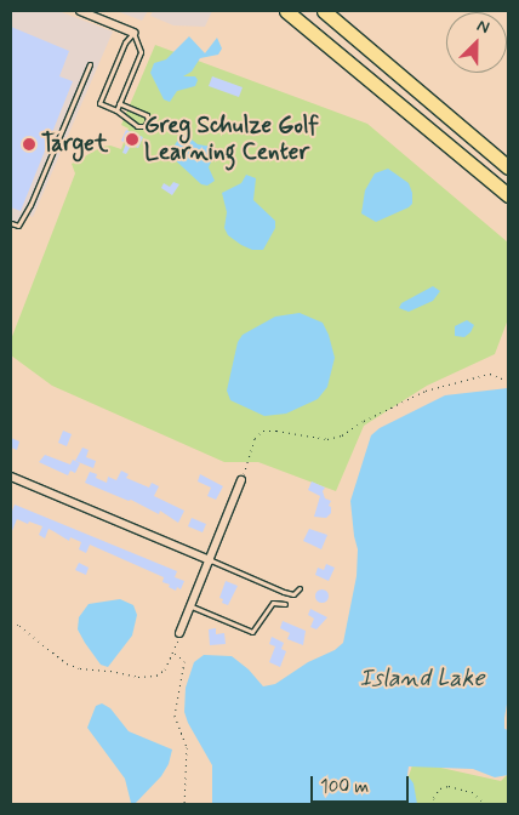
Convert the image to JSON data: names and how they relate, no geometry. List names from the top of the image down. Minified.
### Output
{"water":["Island Lake"],"places":["Greg Schulze Golf Learning Center","Target"],"scale_bar":"100 m","north":"top right"}
